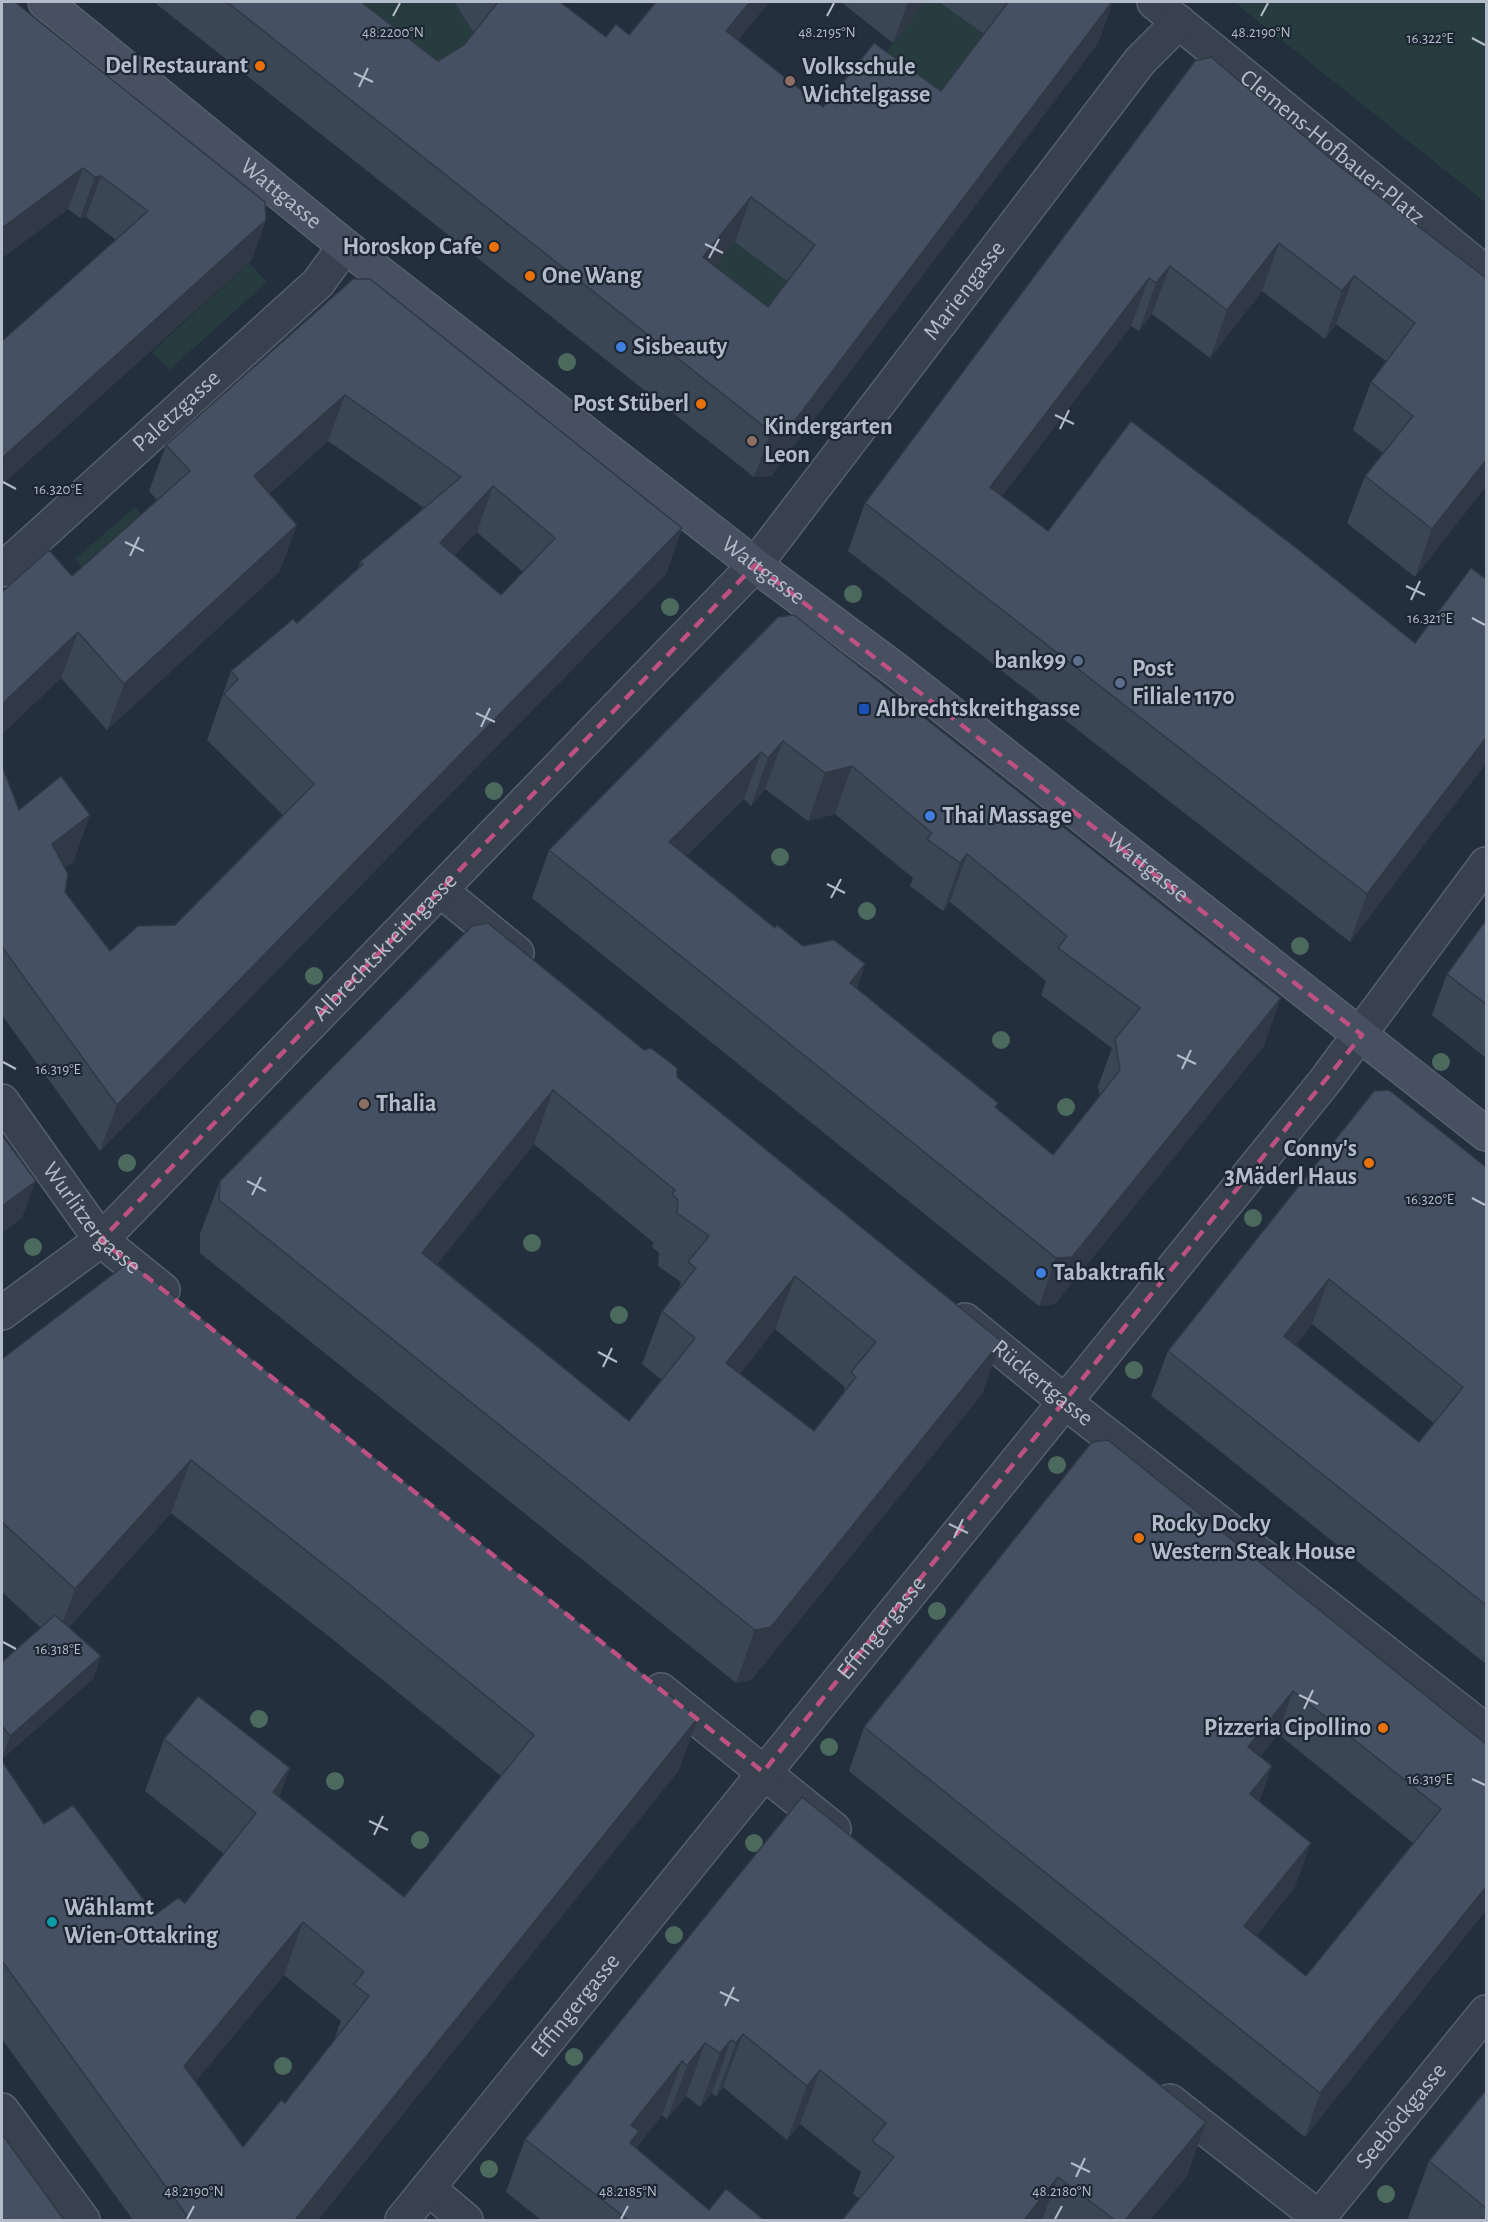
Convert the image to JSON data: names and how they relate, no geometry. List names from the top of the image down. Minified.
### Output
{"streets":{"main road":["Wattgasse"],"street":["Clemens-Hofbauer-Platz","Mariengasse","Paletzgasse","Albrechtskreithgasse","Wurlitzergasse","Rückertgasse","Effingergasse","Seeböckgasse"]},"crossings":[["Clemens-Hofbauer-Platz","Mariengasse"],["Wattgasse","Mariengasse"],["Wattgasse","Paletzgasse"],["Wattgasse","Albrechtskreithgasse"],["Wattgasse","Effingergasse"],["Mariengasse","Albrechtskreithgasse"],["Albrechtskreithgasse","Wurlitzergasse"],["Rückertgasse","Effingergasse"]],"places":{"other":["Del Restaurant","Volksschule Wichtelgasse","Horoskop Cafe","One Wang","Sisbeauty","Post Stüberl","Kindergarten Leon","bank99","Post Filiale 1170","Thai Massage","Thalia","Conny's 3Mäderl Haus","Tabaktrafik","Rocky Docky Western Steak House","Pizzeria Cipollino","Wählamt Wien-Ottakring"],"transit":["Albrechtskreithgasse"]},"coordinates":["48.2200°N","48.2195°N","48.2190°N","16.322°E","16.320°E","16.321°E","16.319°E","16.318°E","48.2185°N","48.2180°N"]}
